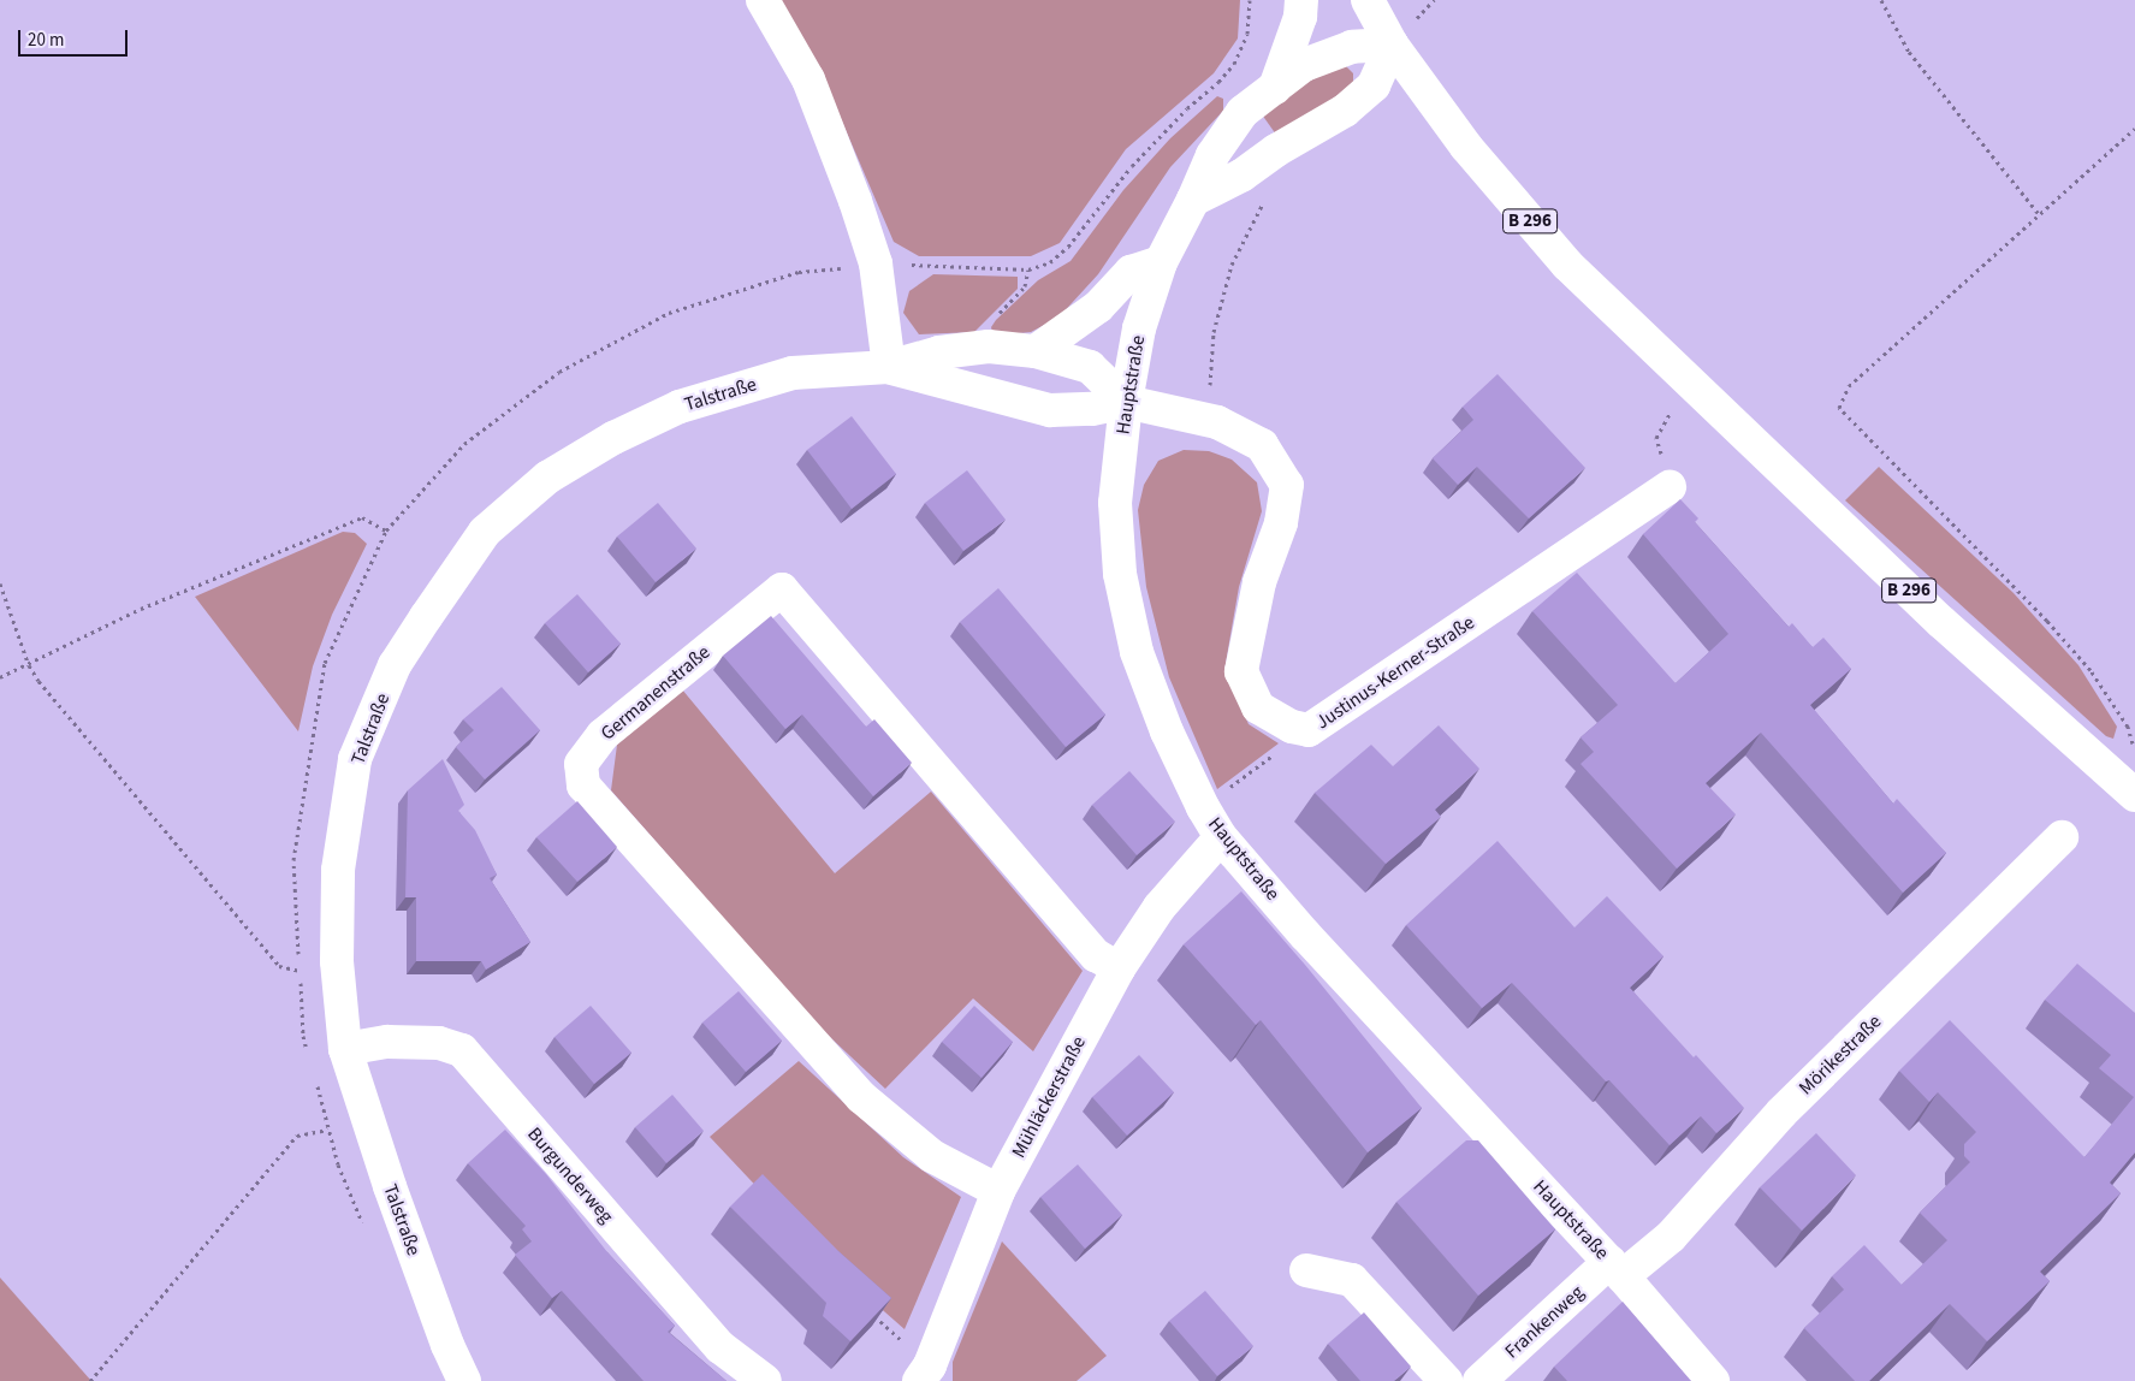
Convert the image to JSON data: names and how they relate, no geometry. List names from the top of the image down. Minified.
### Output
{"streets":{"street":["B 296","Hauptstraße","Talstraße","Justinus-Kerner-Straße","Germanenstraße","Mörikestraße","Mühläckerstraße","Burgunderweg","Frankenweg"]},"crossings":[["B 296","Hauptstraße"],["Hauptstraße","Talstraße"],["Hauptstraße","Justinus-Kerner-Straße"],["Hauptstraße","Mörikestraße"],["Hauptstraße","Mühläckerstraße"],["Hauptstraße","Frankenweg"],["Talstraße","Justinus-Kerner-Straße"],["Talstraße","Burgunderweg"],["Germanenstraße","Mühläckerstraße"],["Mörikestraße","Frankenweg"]],"scale_bar":"20 m"}
